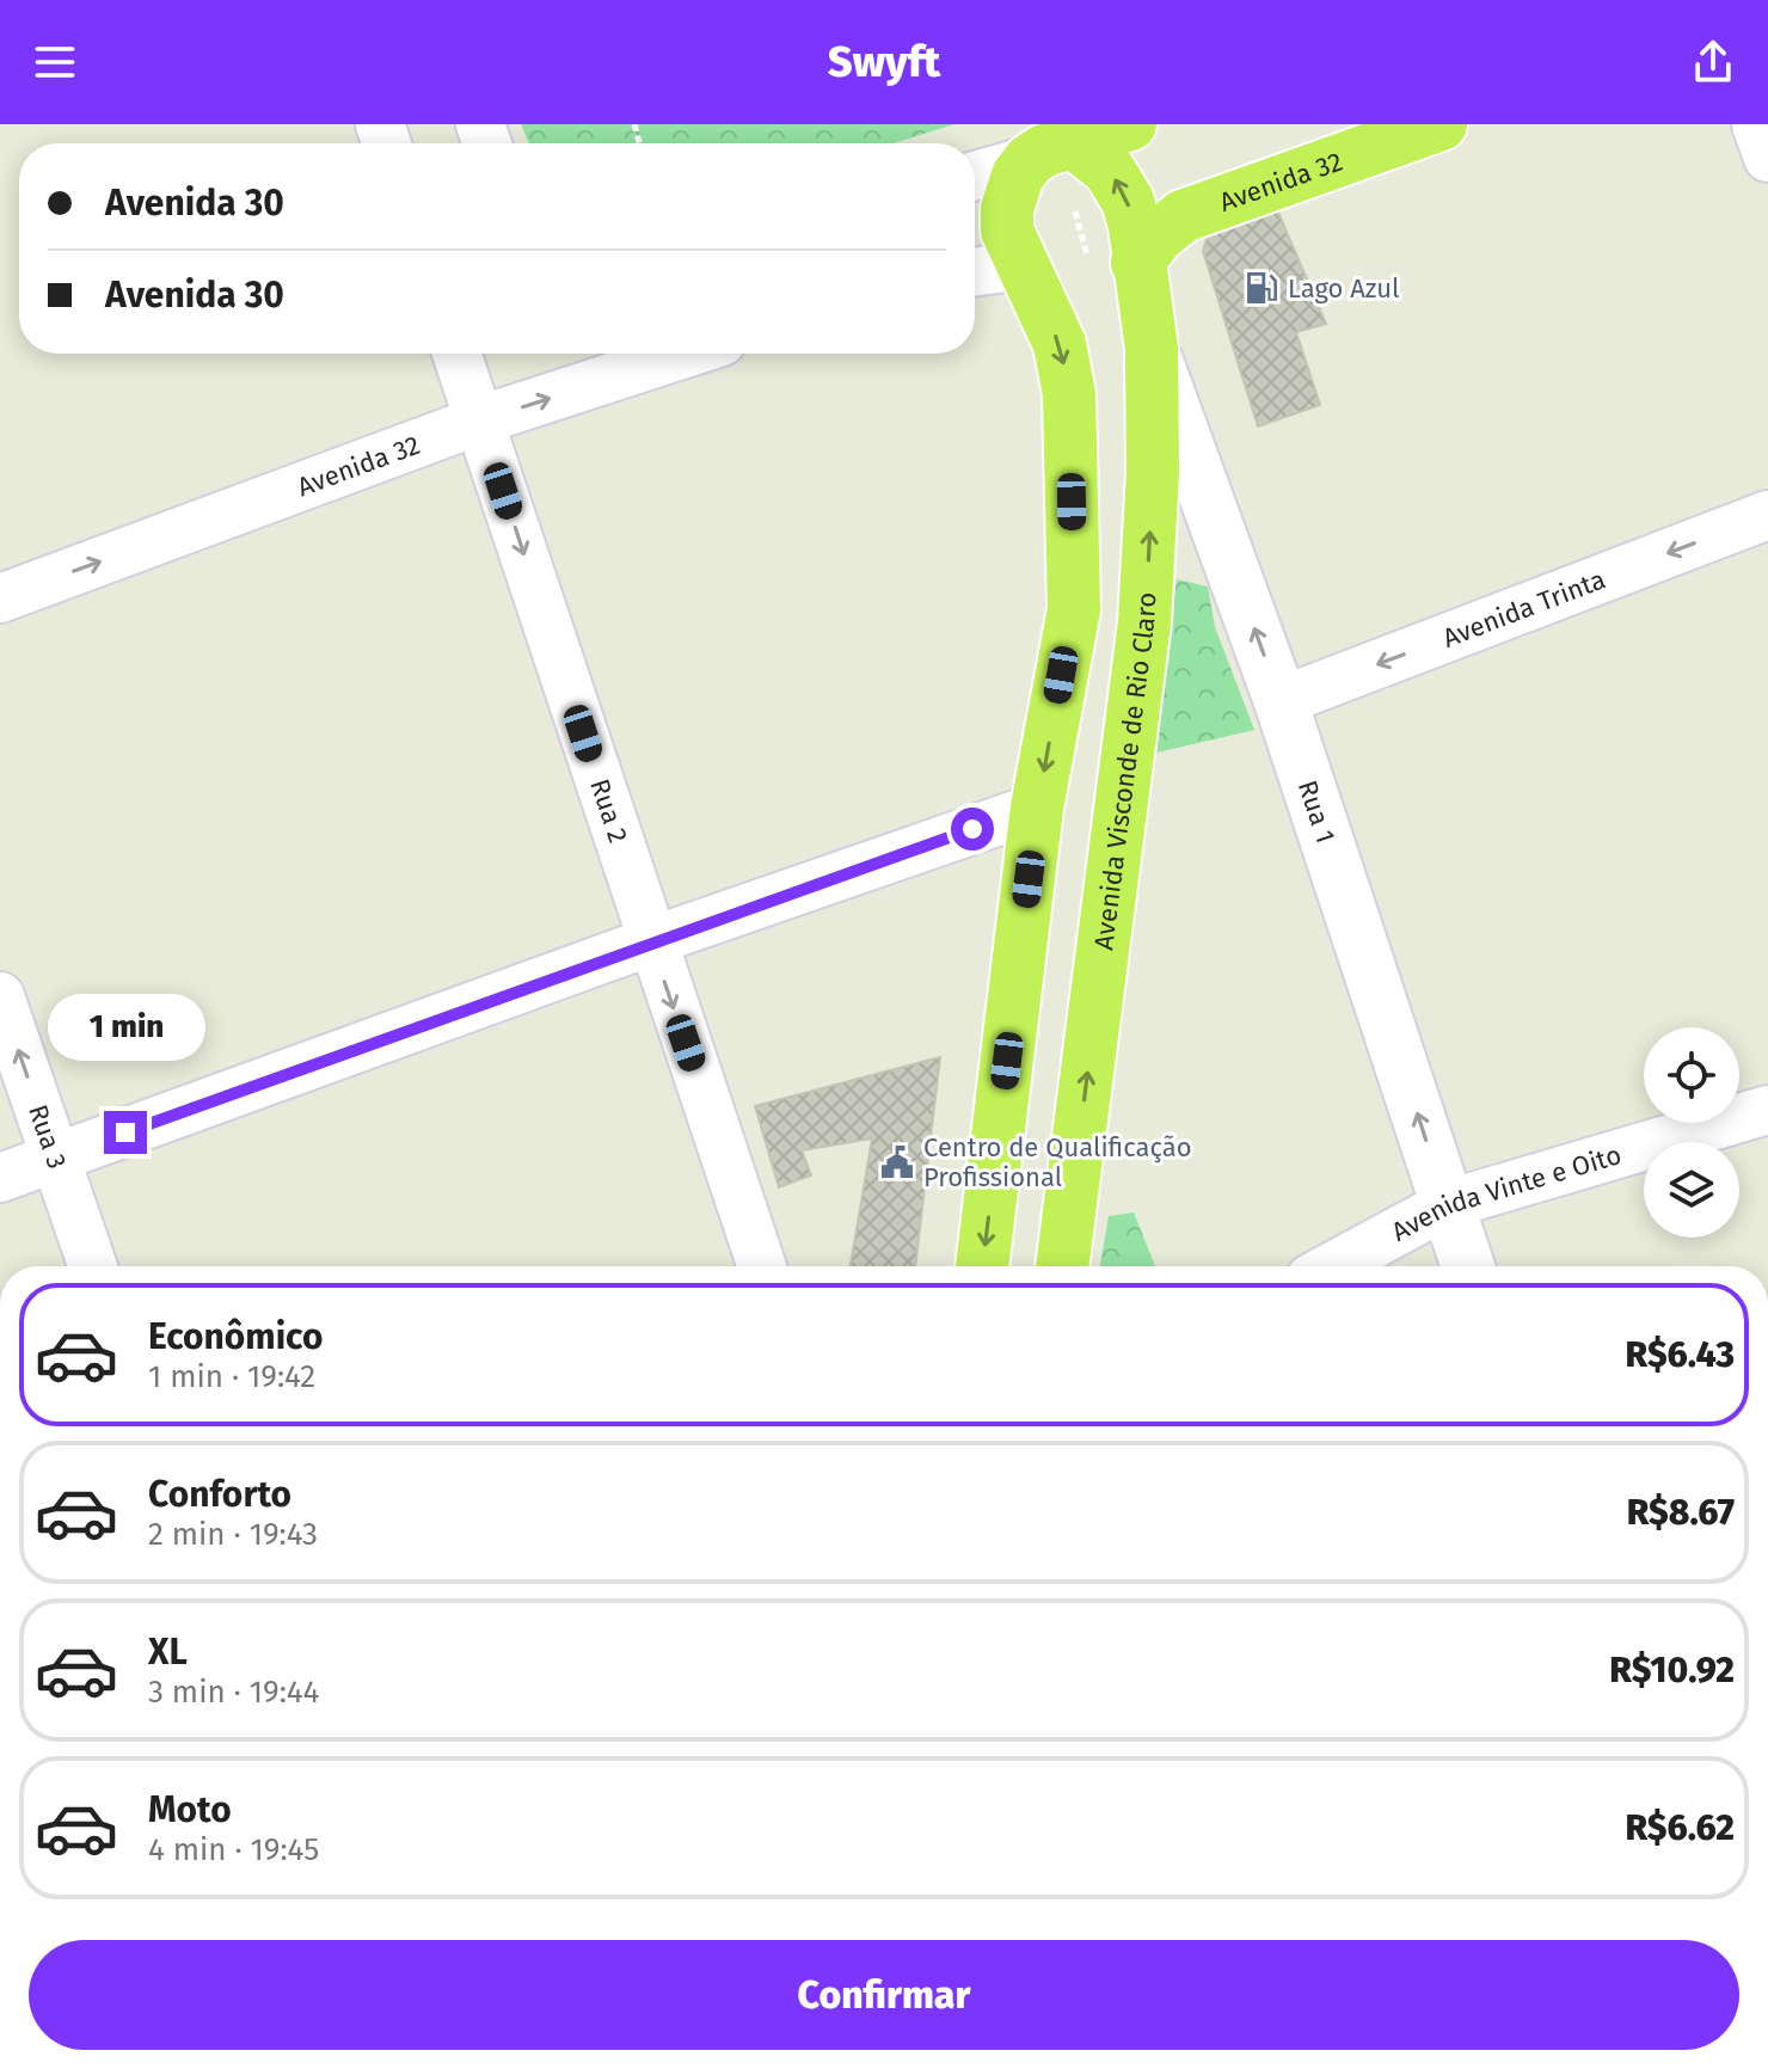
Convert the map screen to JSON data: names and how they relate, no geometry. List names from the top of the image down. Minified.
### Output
{"streets":{"main road":["Avenida 32","Avenida Visconde de Rio Claro"],"street":["Avenida Trinta","Rua 2","Rua 1","Rua 3","Avenida Vinte e Oito"]},"crossings":[["Avenida 32","Avenida Visconde de Rio Claro"],["Avenida 32","Rua 2"],["Avenida Trinta","Rua 1"],["Avenida Visconde de Rio Claro","Rua 1"],["Rua 1","Avenida Vinte e Oito"]],"one_way":["Avenida 32","Avenida Trinta","Rua 2","Rua 1","Rua 3"],"places":{"fuel station":["Lago Azul"],"public building":["Centro de Qualificação Profissional"]},"page":{"header":"Swyft","banner":["Avenida 30","Avenida 30"],"bubble":"1 min","list":[{"name":"Econômico","note":"1 min · 19:42","value":"R$6.43"},{"name":"Conforto","note":"2 min · 19:43","value":"R$8.67"},{"name":"XL","note":"3 min · 19:44","value":"R$10.92"},{"name":"Moto","note":"4 min · 19:45","value":"R$6.62"}],"buttons":"Confirmar"}}
